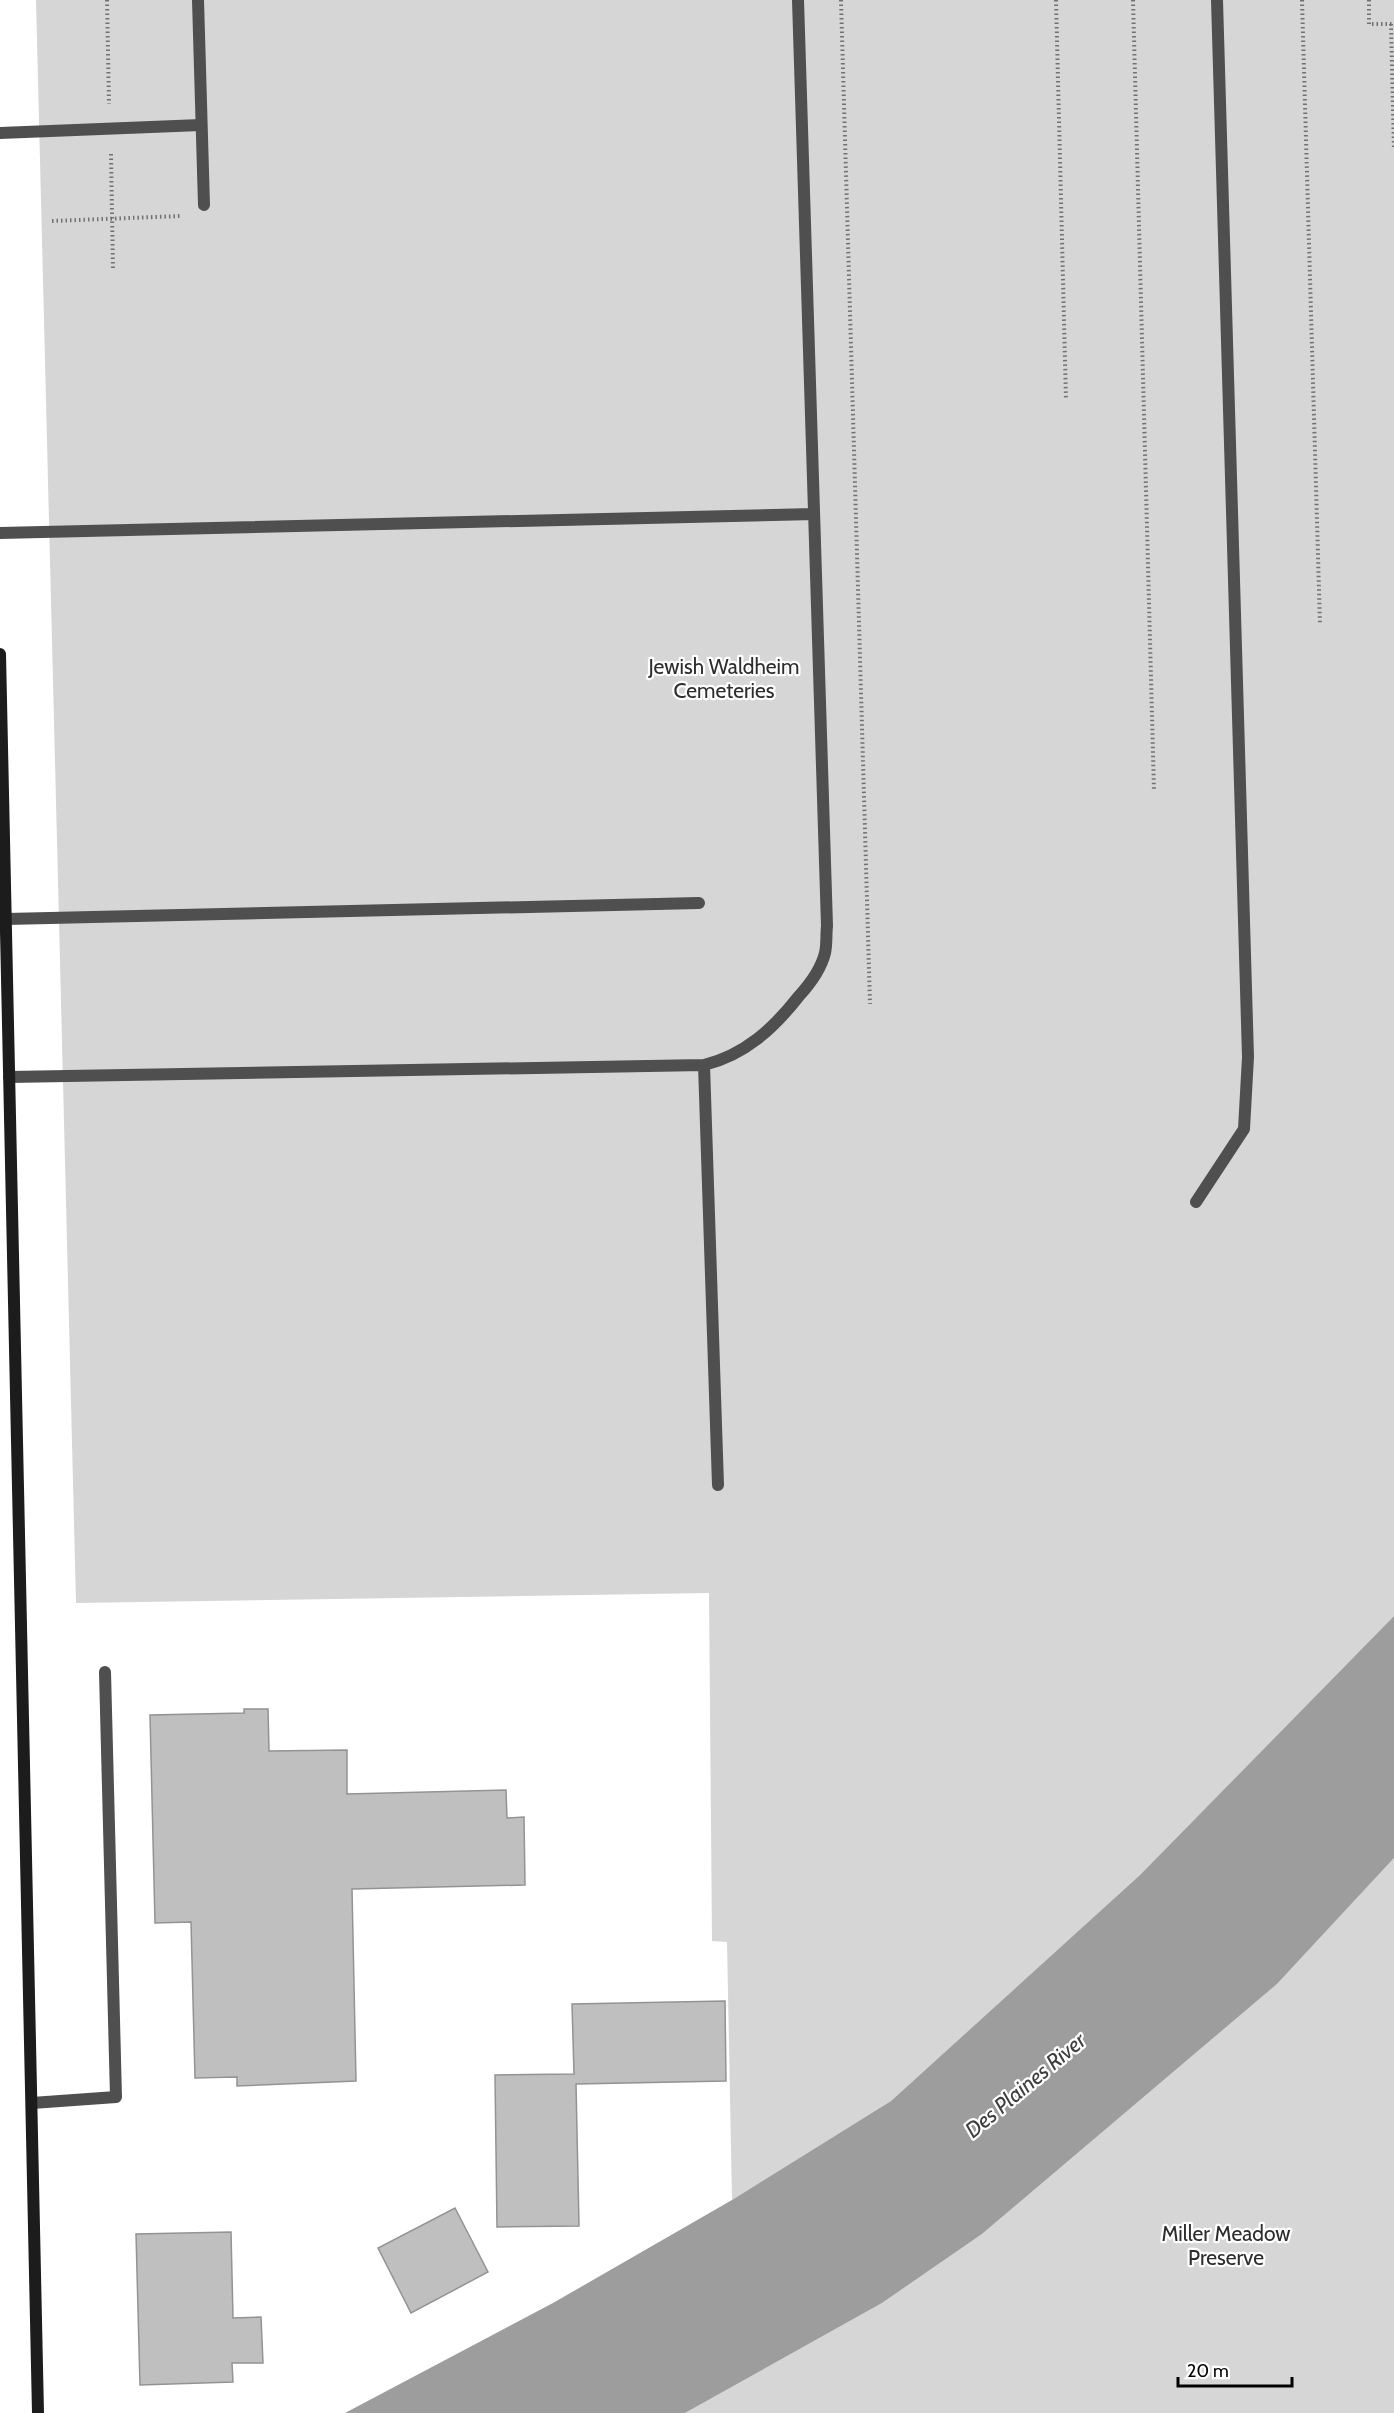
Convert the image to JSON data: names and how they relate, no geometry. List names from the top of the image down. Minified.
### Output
{"water":["Des Plaines River"],"parks":["Jewish Waldheim Cemeteries","Miller Meadow Preserve"],"scale_bar":"20 m"}
